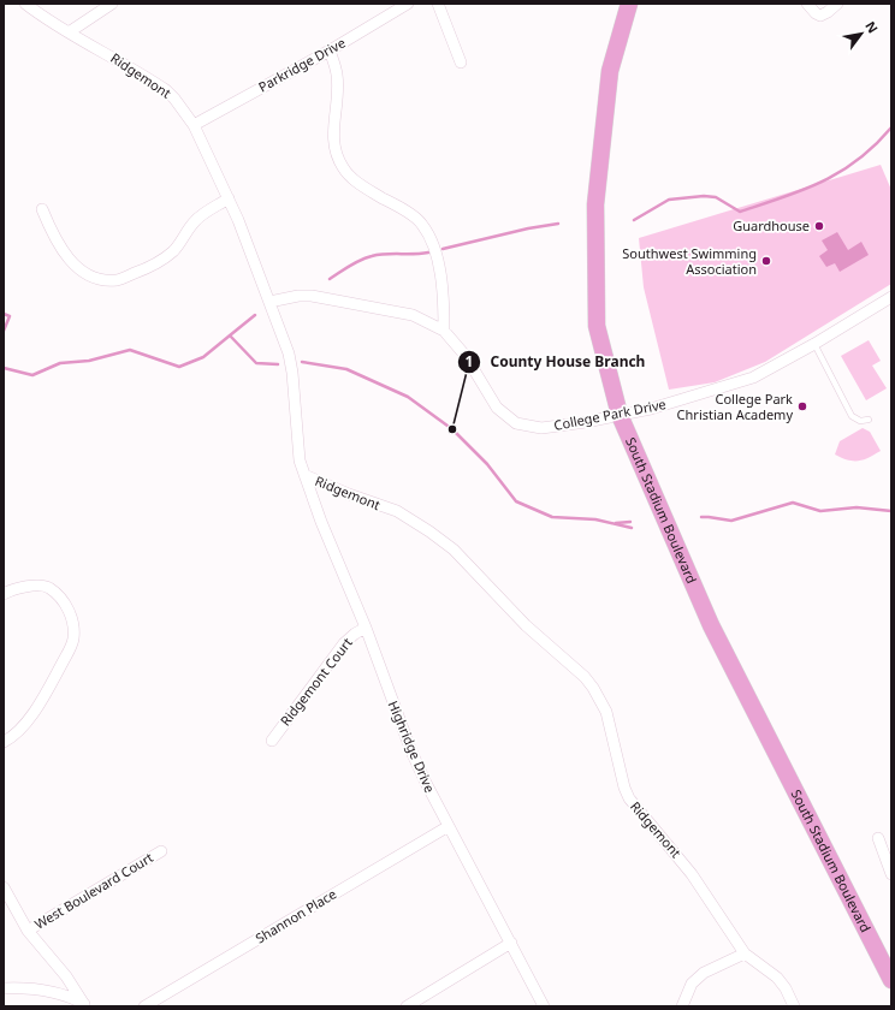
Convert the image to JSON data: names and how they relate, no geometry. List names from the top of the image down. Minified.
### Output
{"streets":{"main road":["South Stadium Boulevard"],"street":["Parkridge Drive","Ridgemont","College Park Drive","Ridgemont Court","Highridge Drive","West Boulevard Court","Shannon Place"]},"crossings":[["Parkridge Drive","Ridgemont"],["Ridgemont","College Park Drive"],["Ridgemont","Highridge Drive"],["College Park Drive","South Stadium Boulevard"],["Ridgemont Court","Highridge Drive"],["Highridge Drive","Shannon Place"]],"places":["Guardhouse","Southwest Swimming Association","College Park Christian Academy","County House Branch"],"north":"top right"}
